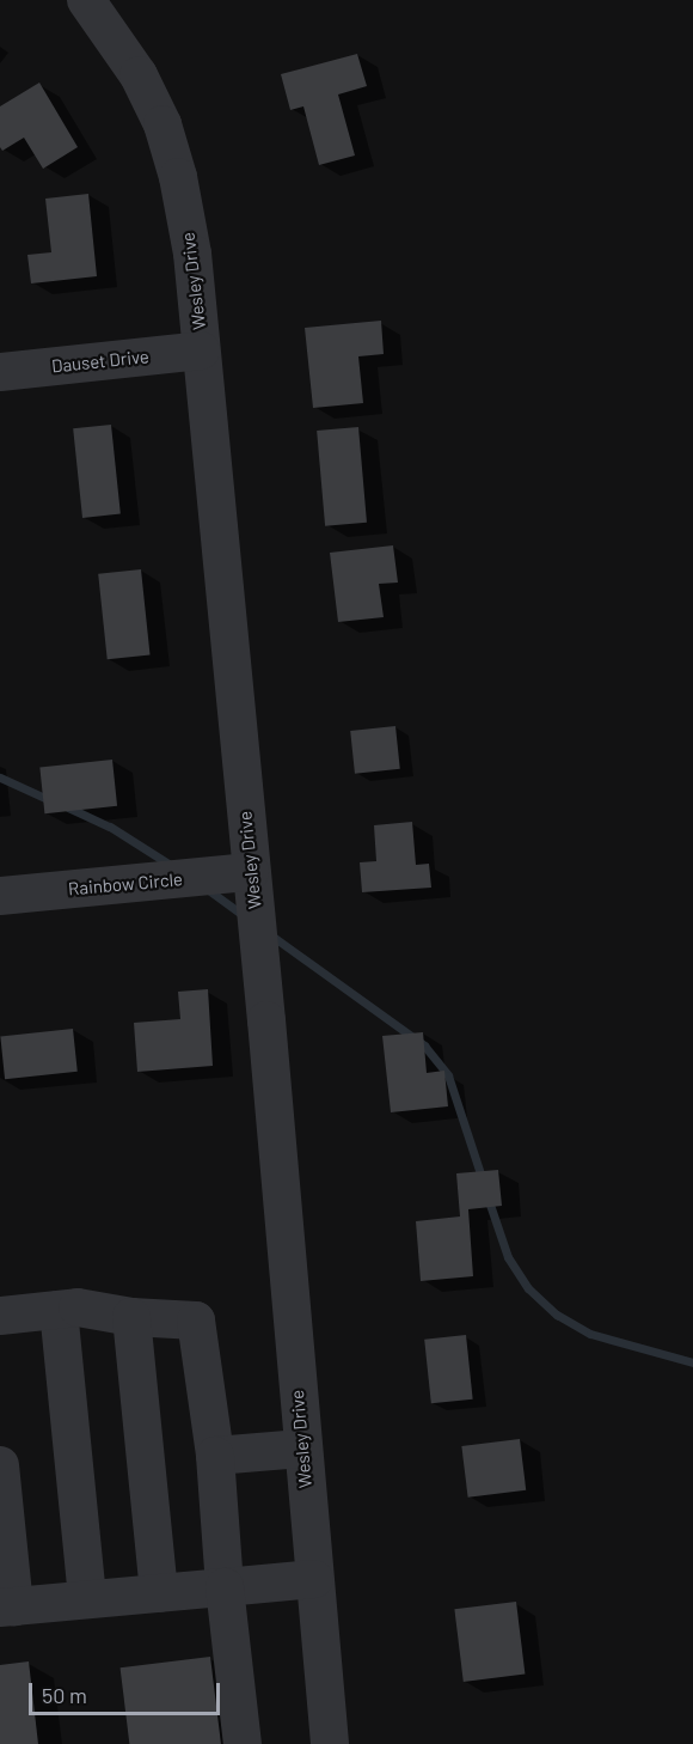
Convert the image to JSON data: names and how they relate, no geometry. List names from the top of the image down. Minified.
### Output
{"streets":{"street":["Wesley Drive","Dauset Drive","Rainbow Circle"]},"crossings":[["Wesley Drive","Dauset Drive"],["Wesley Drive","Rainbow Circle"]],"scale_bar":"50 m"}
